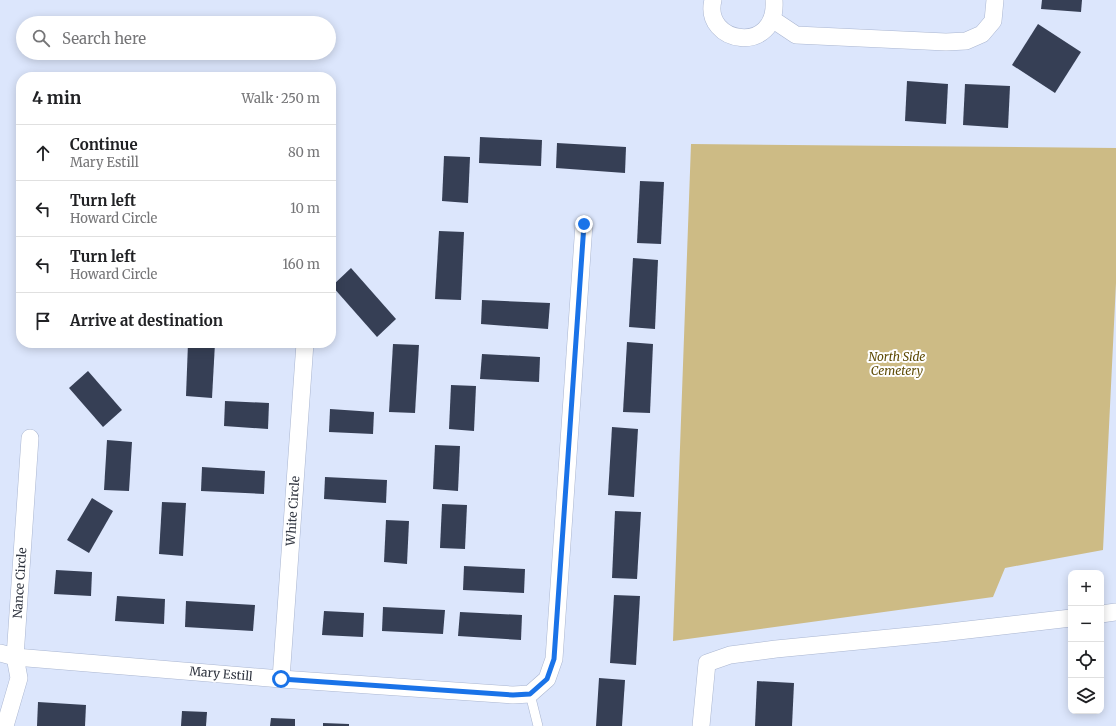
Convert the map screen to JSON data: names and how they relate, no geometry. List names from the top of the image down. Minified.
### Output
{"streets":{"street":["White Circle","Nance Circle","Mary Estill"]},"crossings":[["White Circle","Mary Estill"],["Nance Circle","Mary Estill"]],"parks":["North Side Cemetery"],"page":{"search":"Search here","heading":["4 min","Walk · 250 m"],"list":[["Continue","Mary Estill","80 m"],["Turn left","Howard Circle","10 m"],["Turn left","Howard Circle","160 m"],"Arrive at destination"],"map_buttons":["+","−"]}}
